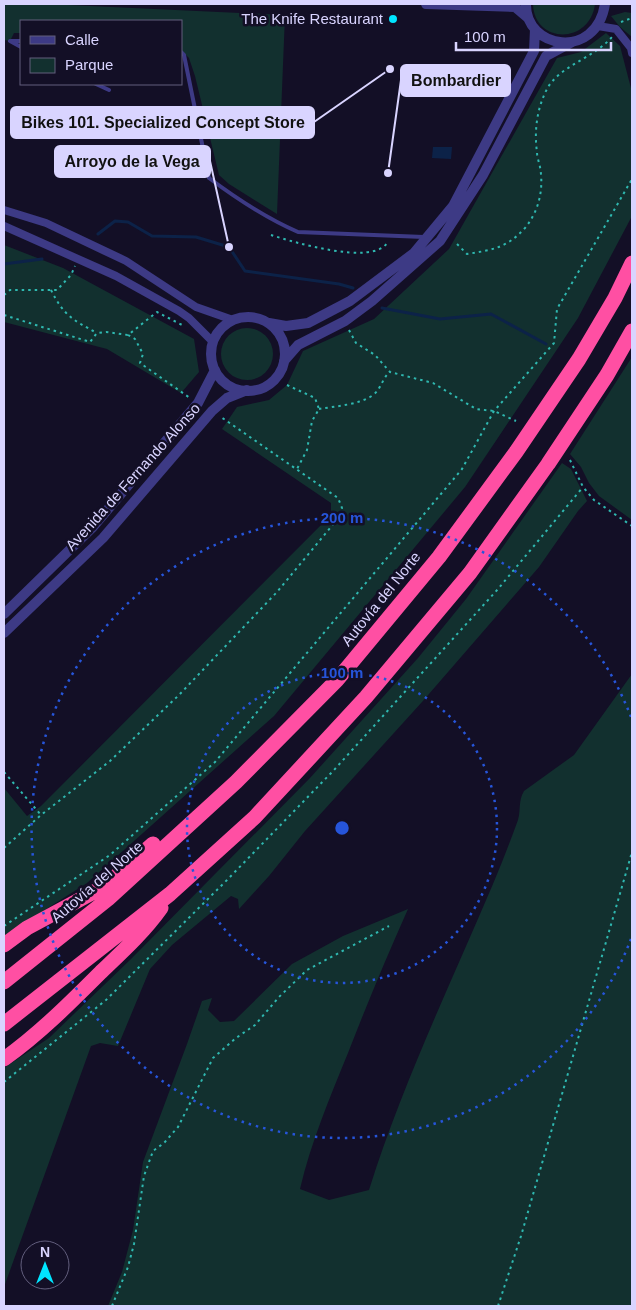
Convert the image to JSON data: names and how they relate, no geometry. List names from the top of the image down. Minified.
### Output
{"streets":{"highway":["Autovía del Norte"],"street":["Avenida de Fernando Alonso"]},"places":["The Knife Restaurant","Bikes 101. Specialized Concept Store","Bombardier","Arroyo de la Vega"],"legend":["Calle","Parque"],"scale_bar":"100 m","north":"top","rings":["200 m","100 m"]}
